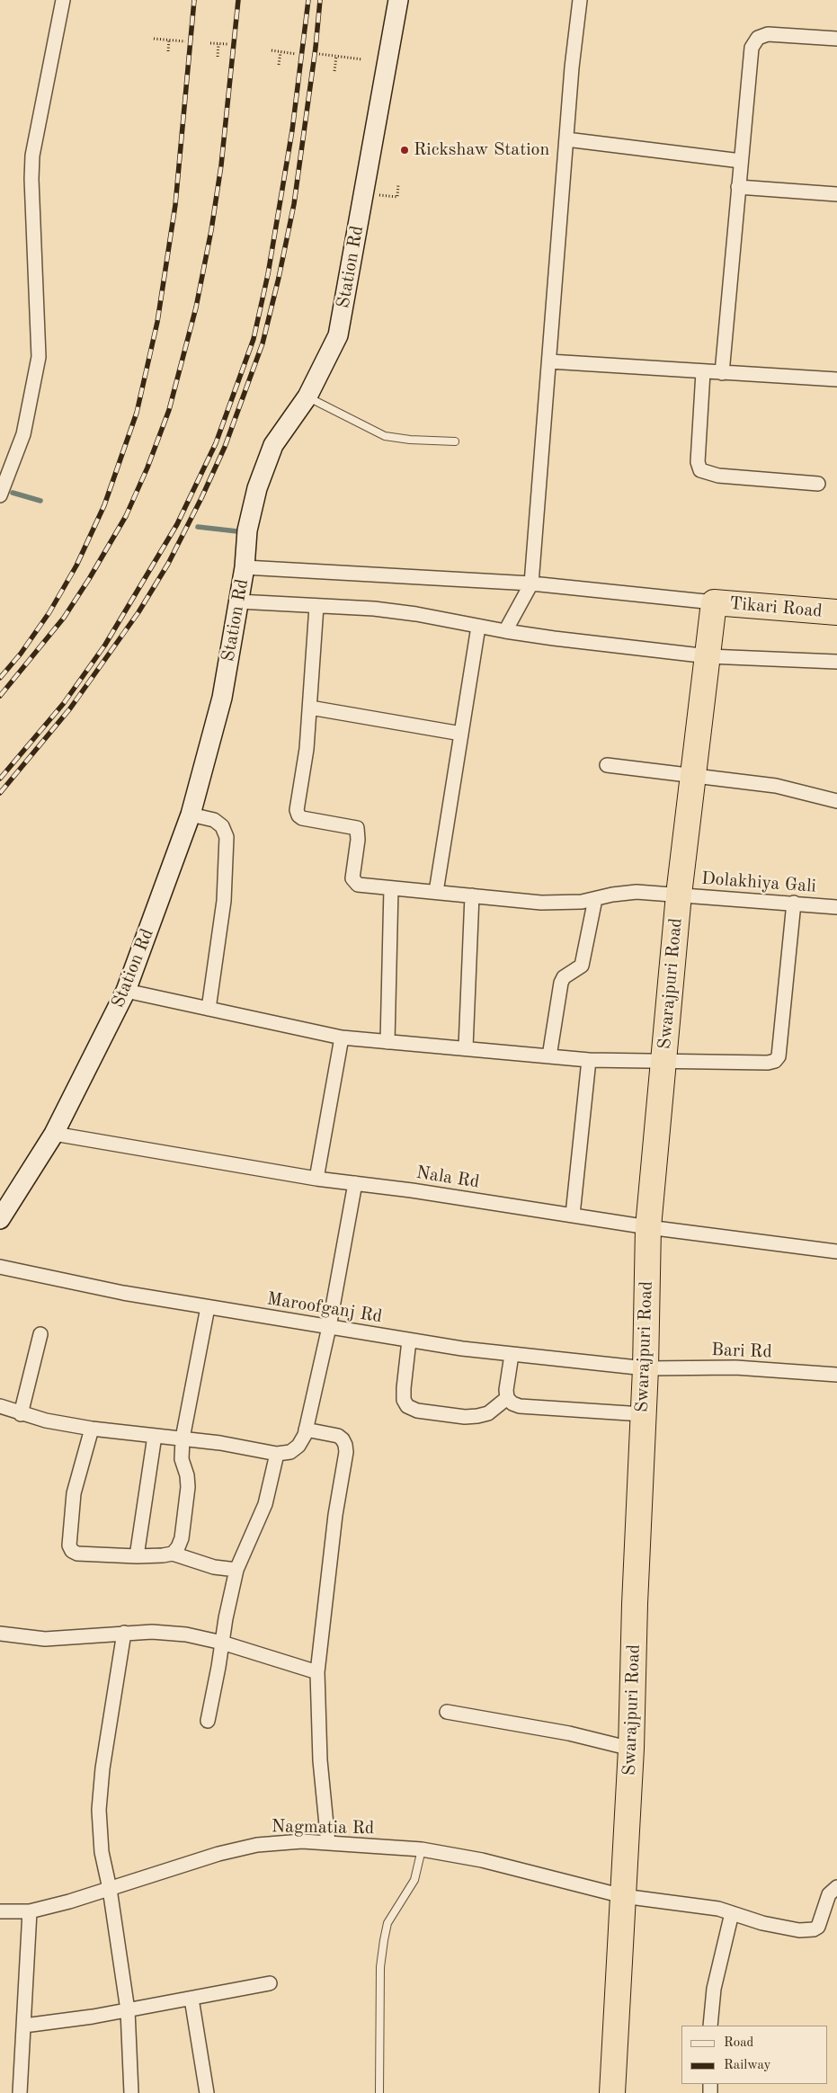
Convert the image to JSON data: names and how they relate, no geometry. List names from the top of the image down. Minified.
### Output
{"streets":{"highway":["Tikari Road","Swarajpuri Road"],"street":["Station Rd","Dolakhiya Gali","Nala Rd","Maroofganj Rd","Bari Rd","Nagmatia Rd"]},"crossings":[["Station Rd","Nala Rd"],["Tikari Road","Swarajpuri Road"],["Dolakhiya Gali","Swarajpuri Road"],["Swarajpuri Road","Nala Rd"],["Swarajpuri Road","Maroofganj Rd"],["Swarajpuri Road","Bari Rd"],["Swarajpuri Road","Nagmatia Rd"],["Maroofganj Rd","Bari Rd"]],"places":["Rickshaw Station"],"legend":["Road","Railway"]}
